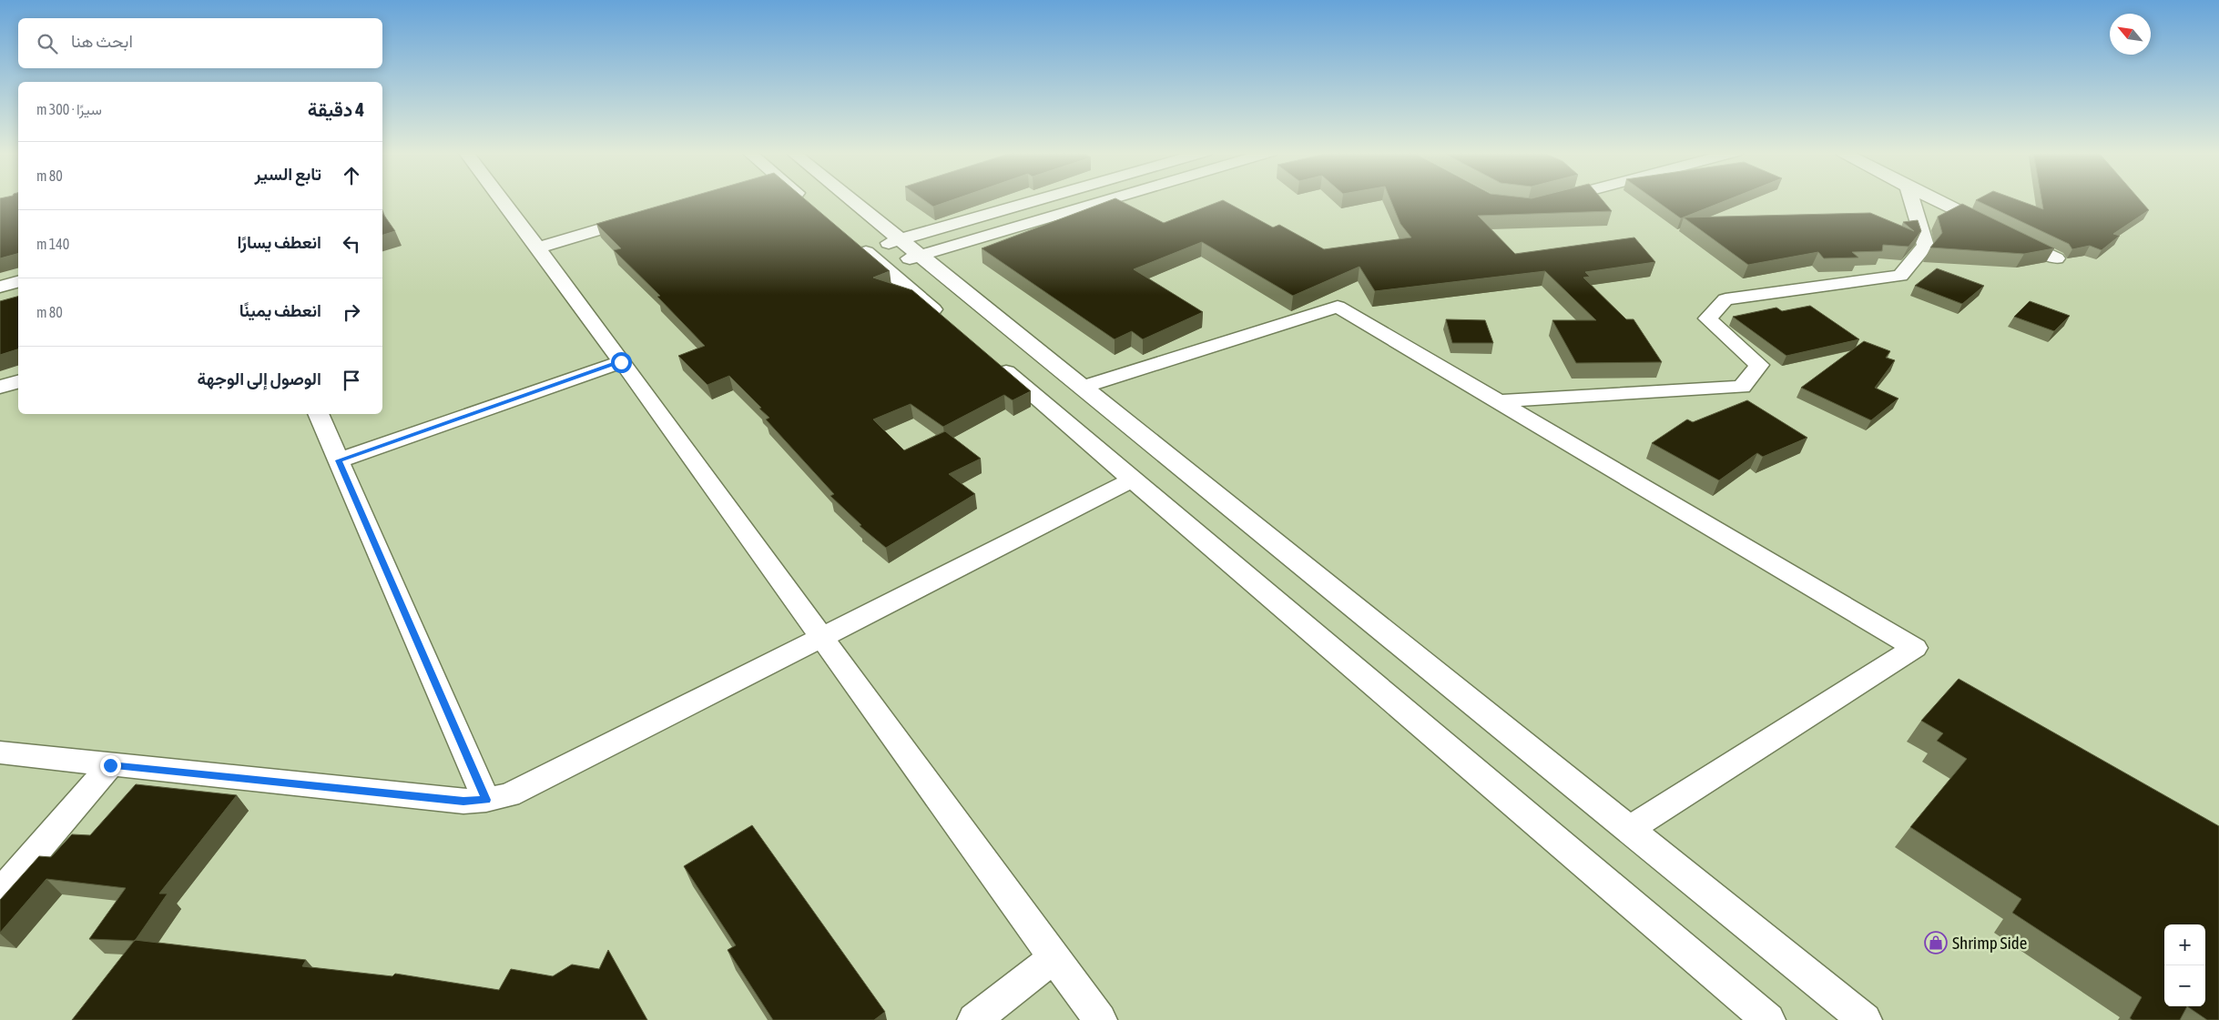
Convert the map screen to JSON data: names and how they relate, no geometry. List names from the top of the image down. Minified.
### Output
{"places":{"shop":["Shrimp Side"]},"north":"top left","page":{"search":"ابحث هنا","heading":["4 دقيقة","سيرًا · 300 m"],"list":[["تابع السير","80 m"],["انعطف يسارًا","140 m"],["انعطف يمينًا","80 m"],"الوصول إلى الوجهة"],"map_buttons":["+","−"]}}
